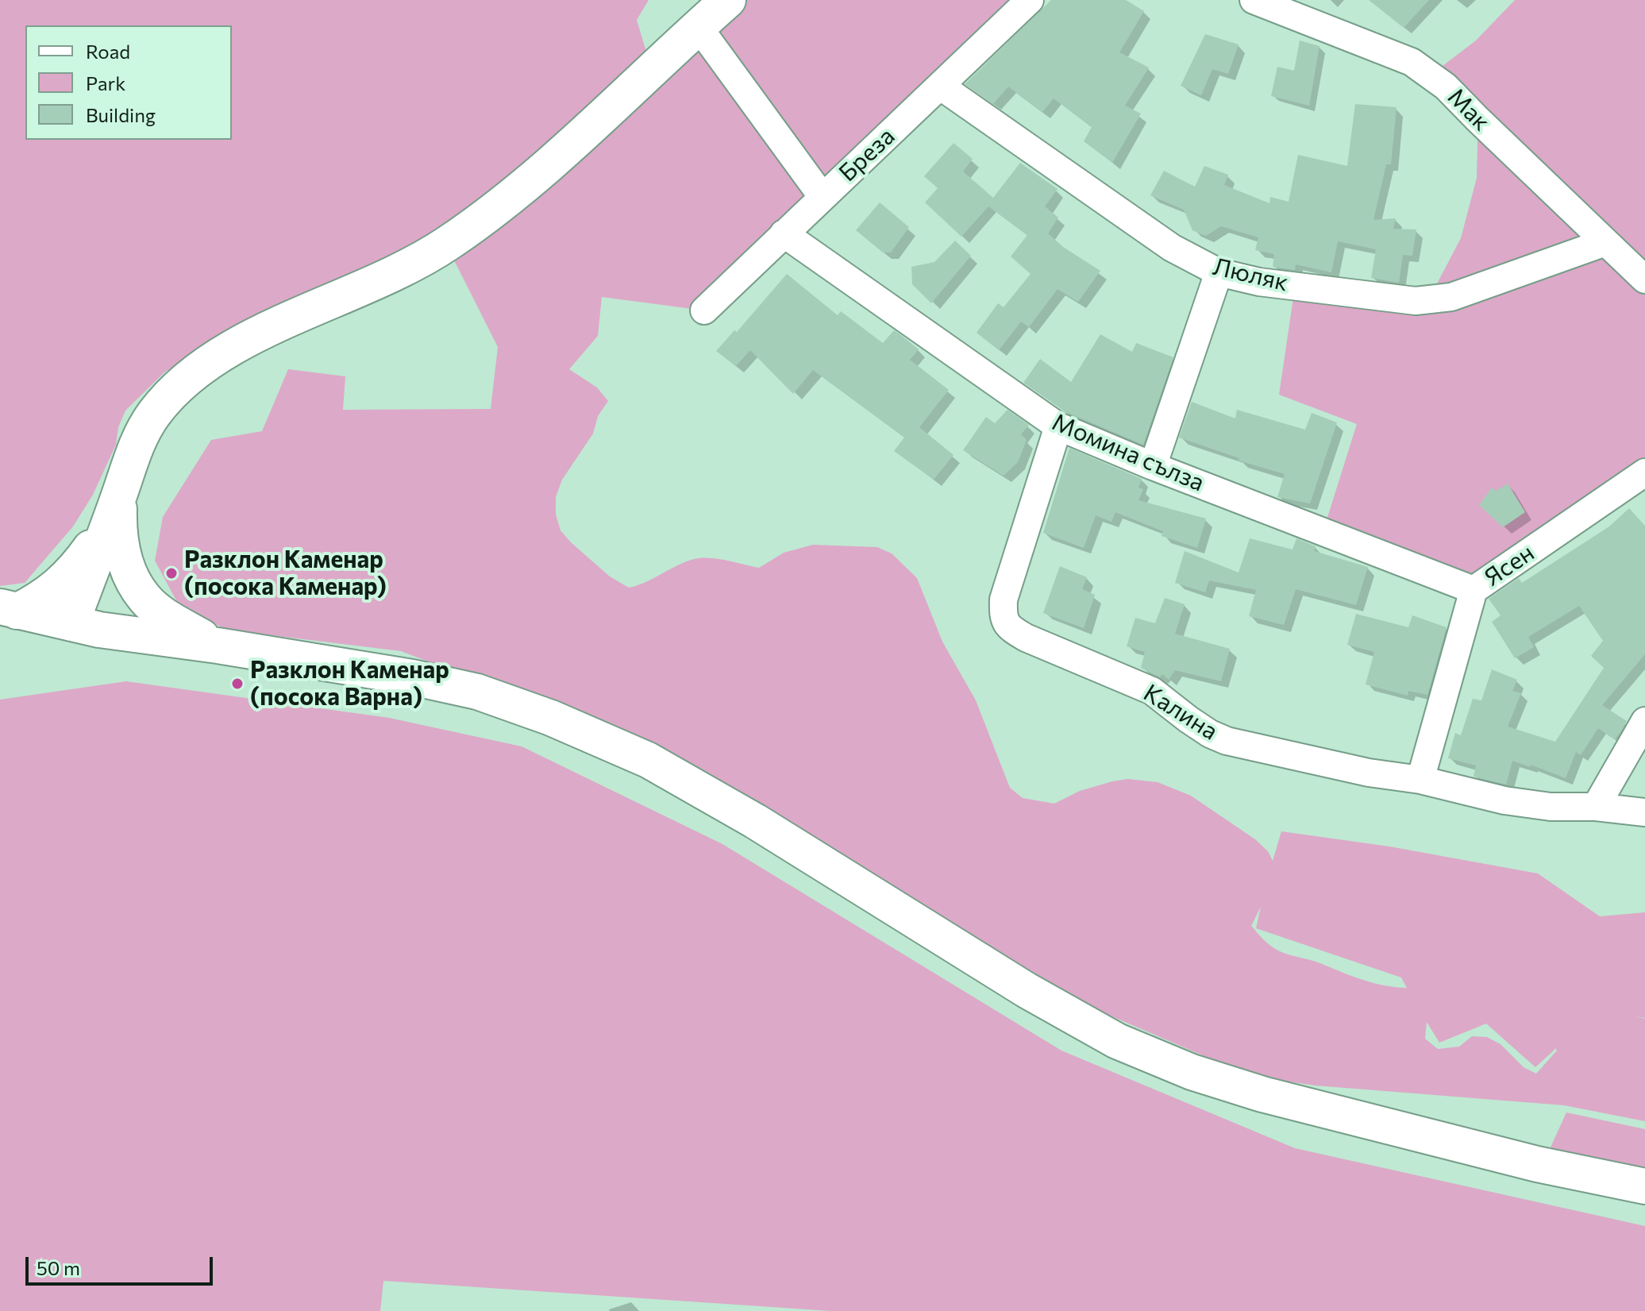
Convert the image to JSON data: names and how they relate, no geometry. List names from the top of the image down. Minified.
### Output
{"streets":{"street":["Мак","Бреза","Люляк","Момина сълза","Ясен","Калина"]},"crossings":[["Мак","Люляк"],["Бреза","Люляк"],["Бреза","Момина сълза"],["Момина сълза","Ясен"],["Момина сълза","Калина"],["Ясен","Калина"]],"places":["Разклон Каменар (посока Каменар)","Разклон Каменар (посока Варна)"],"legend":["Road","Park","Building"],"scale_bar":"50 m"}
